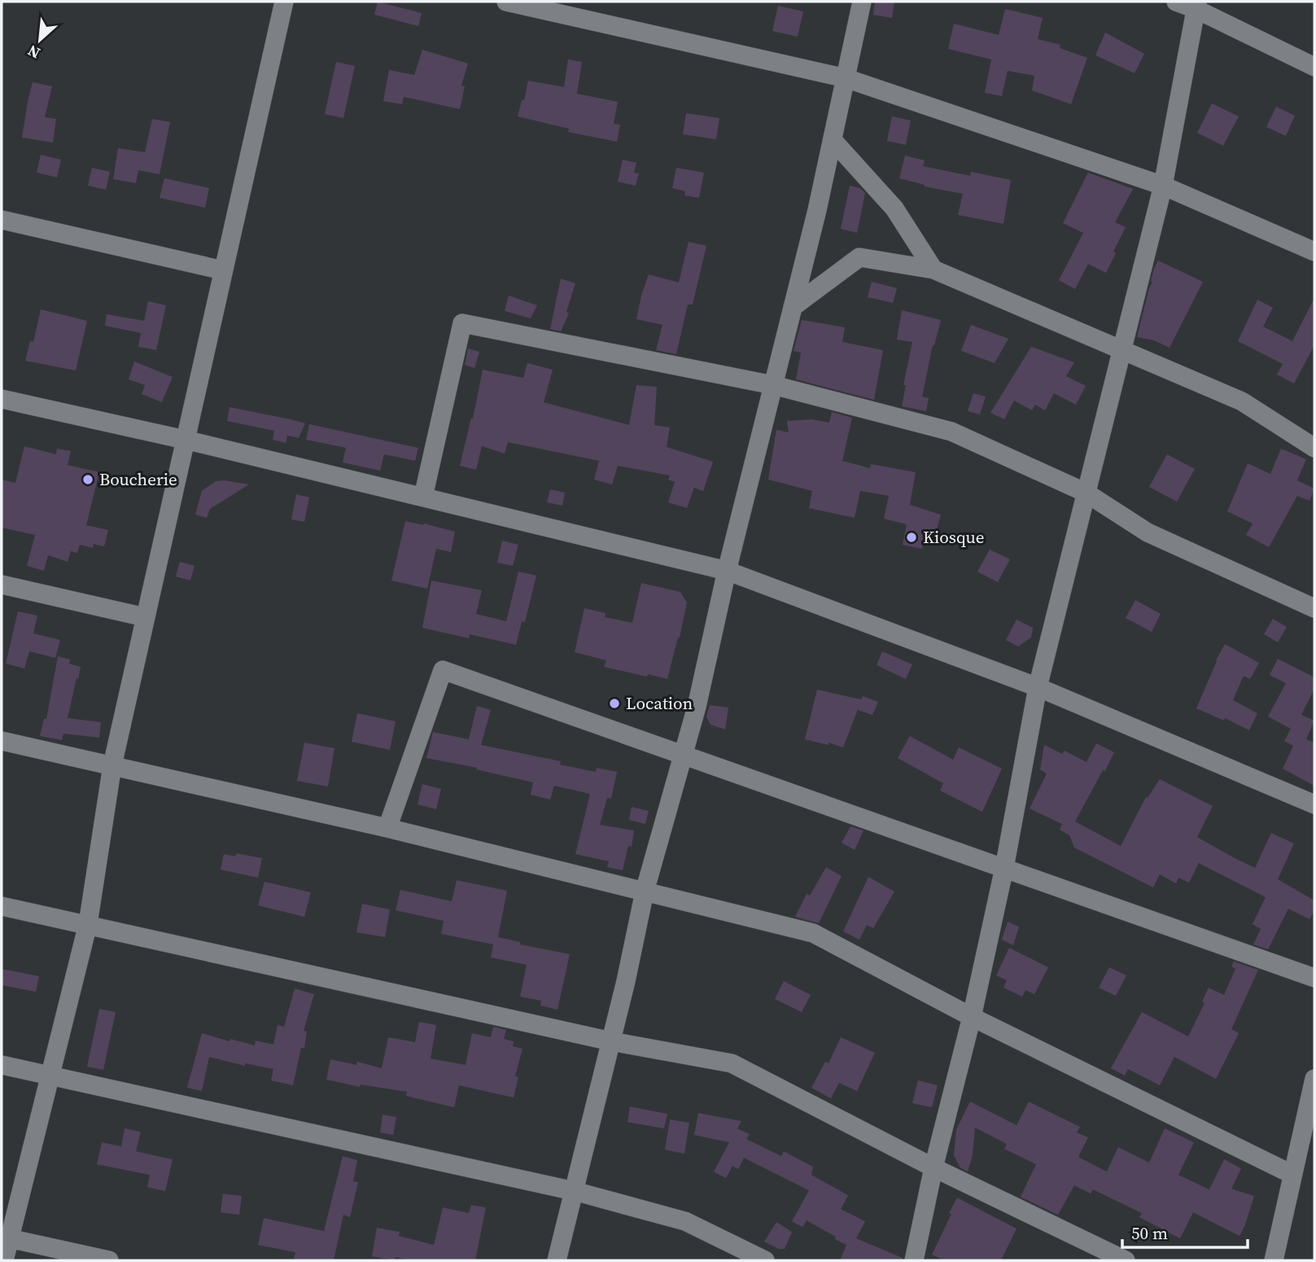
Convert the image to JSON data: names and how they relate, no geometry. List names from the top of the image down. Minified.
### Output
{"places":["Boucherie","Kiosque","Location"],"scale_bar":"50 m","north":"bottom left"}
